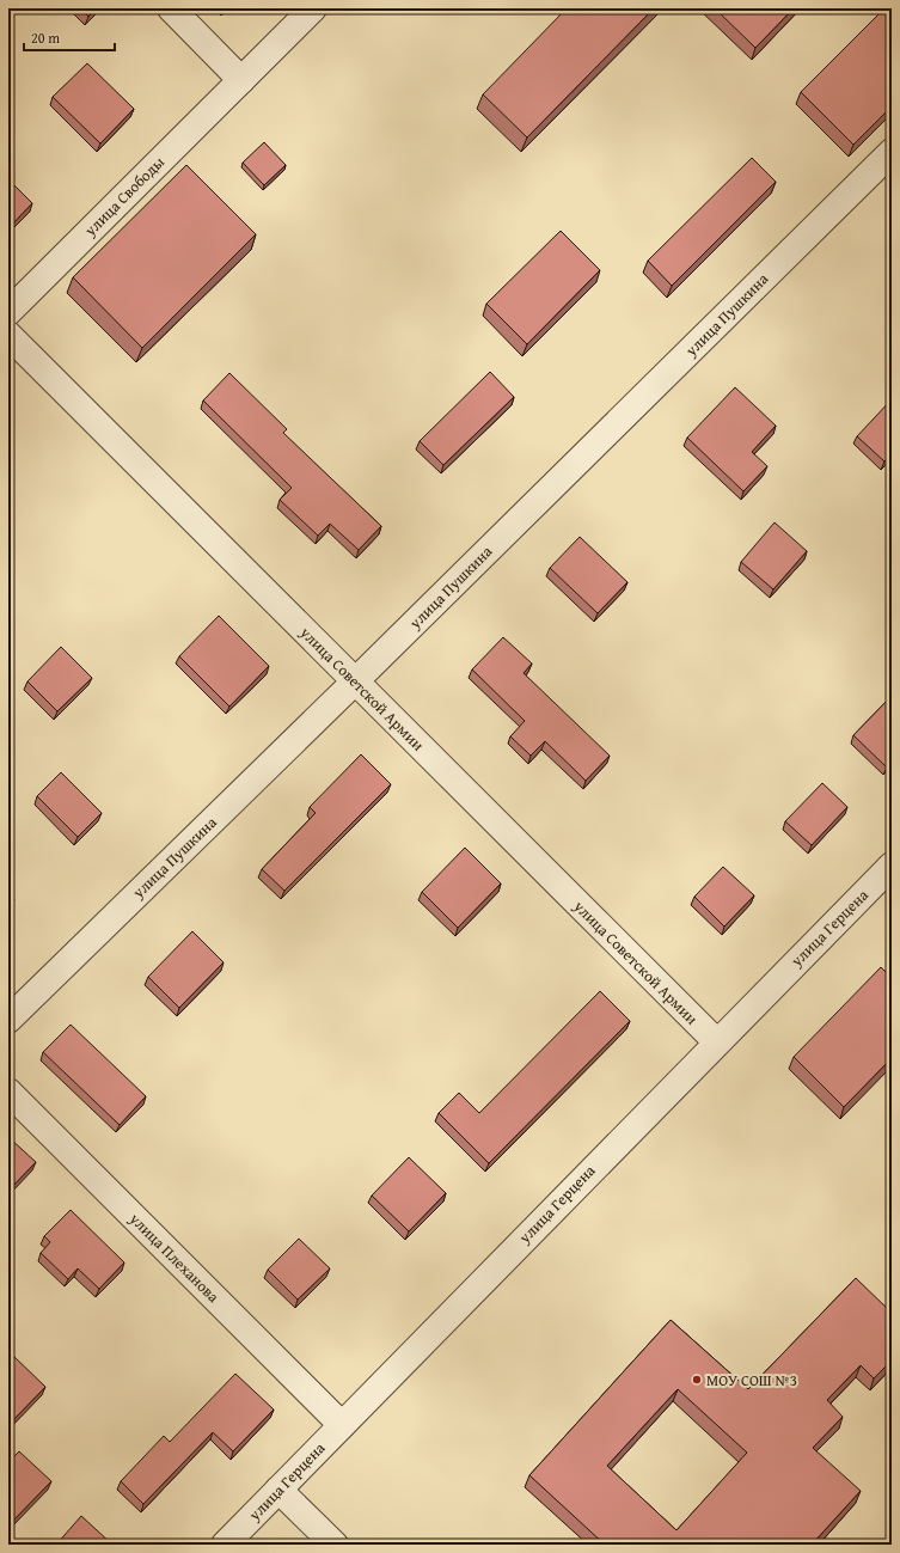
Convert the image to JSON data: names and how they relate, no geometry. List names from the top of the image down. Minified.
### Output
{"streets":{"street":["улица Свободы","улица Пушкина","улица Советской Армии","улица Герцена","улица Плеханова"]},"crossings":[["улица Пушкина","улица Советской Армии"],["улица Советской Армии","улица Герцена"],["улица Герцена","улица Плеханова"]],"places":["МОУ СОШ №3"],"scale_bar":"20 m"}
